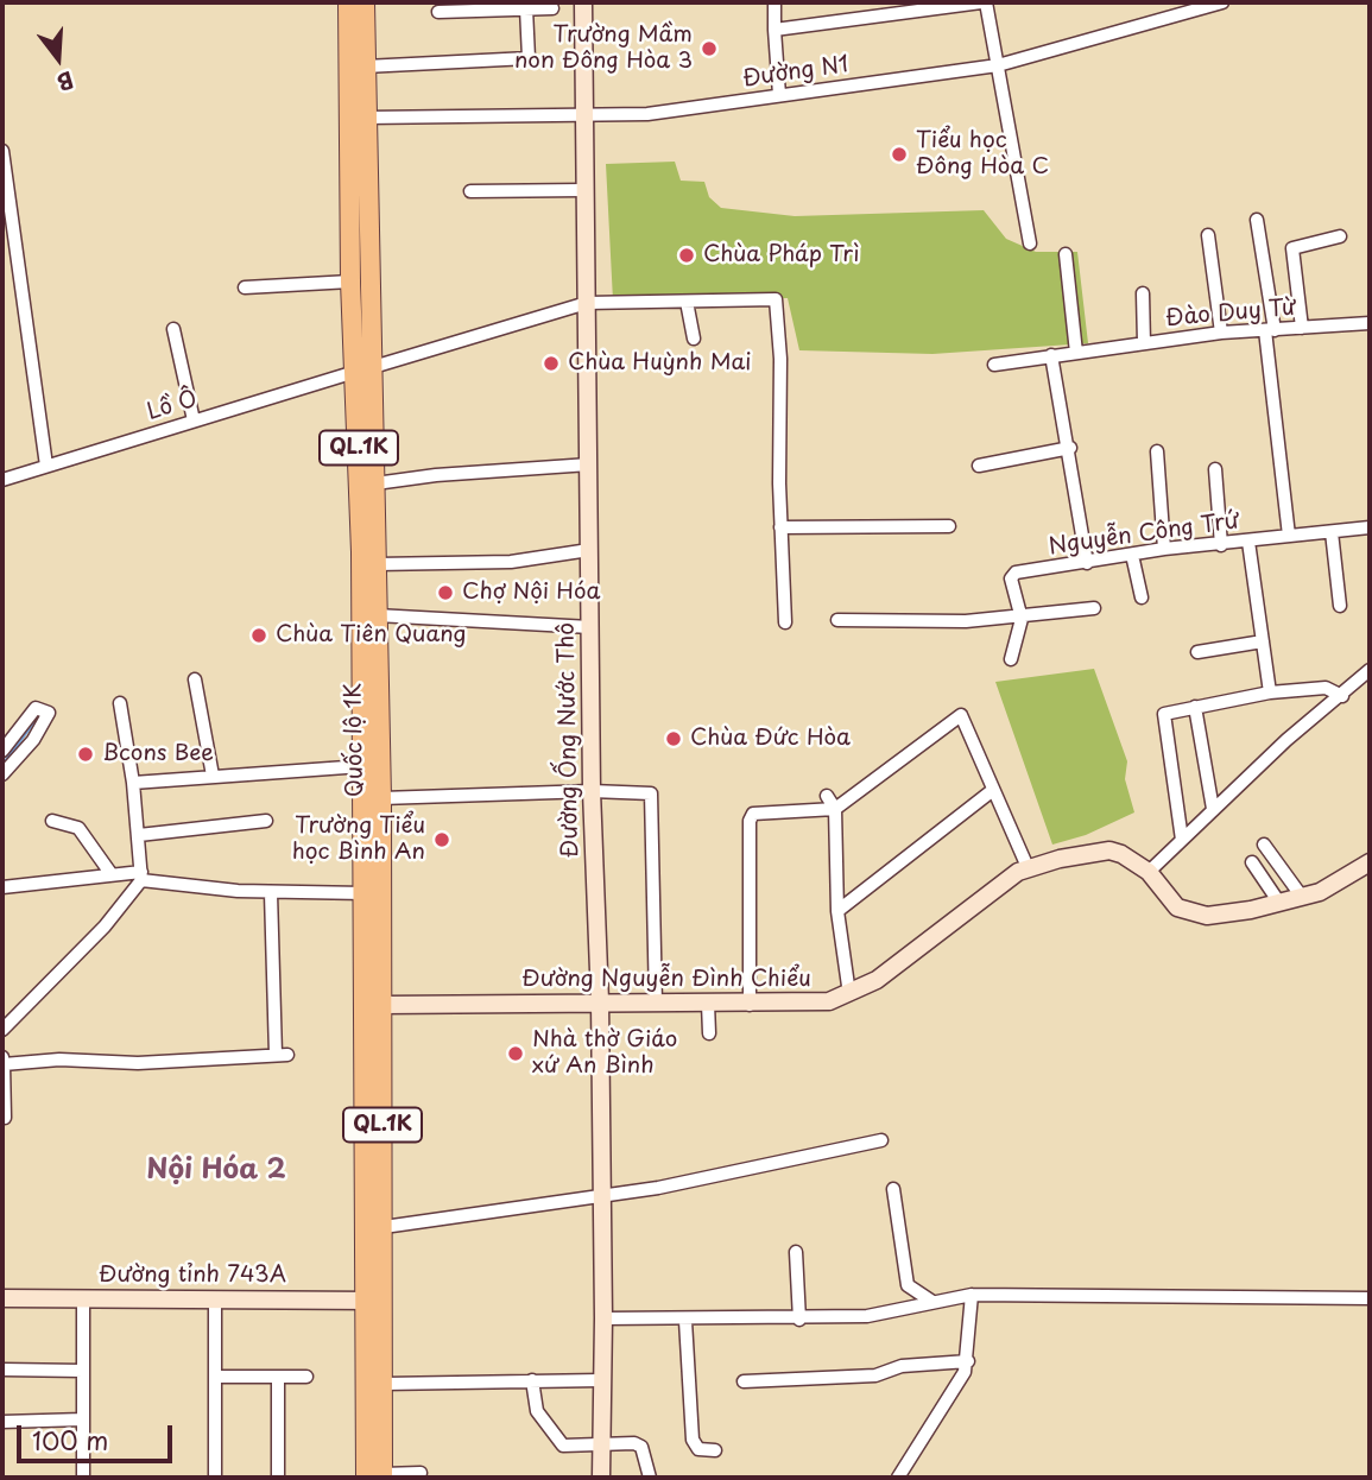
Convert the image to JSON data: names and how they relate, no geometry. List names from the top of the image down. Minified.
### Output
{"streets":{"main road":["QL.1K","Quốc lộ 1K"],"street":["Đường N1","Đào Duy Từ","Lồ Ô","Nguyễn Công Trứ","Đường Ống Nước Thô","Đường Nguyễn Đình Chiểu","Đường tỉnh 743A"]},"crossings":[["Đường N1","Quốc lộ 1K"],["Đường N1","Đường Ống Nước Thô"],["Lồ Ô","Quốc lộ 1K"],["Lồ Ô","Đường Ống Nước Thô"],["Quốc lộ 1K","Đường Nguyễn Đình Chiểu"],["Quốc lộ 1K","Đường tỉnh 743A"],["Đường Ống Nước Thô","Đường Nguyễn Đình Chiểu"]],"districts":["Nội Hóa 2"],"places":["Trường Mầm non Đông Hòa 3","Tiểu học Đông Hòa C","Chùa Pháp Trì","Chùa Huỳnh Mai","Chợ Nội Hóa","Chùa Tiên Quang","Chùa Đức Hòa","Bcons Bee","Trường Tiểu học Bình An","Nhà thờ Giáo xứ An Bình"],"scale_bar":"100 m","north":"bottom"}
